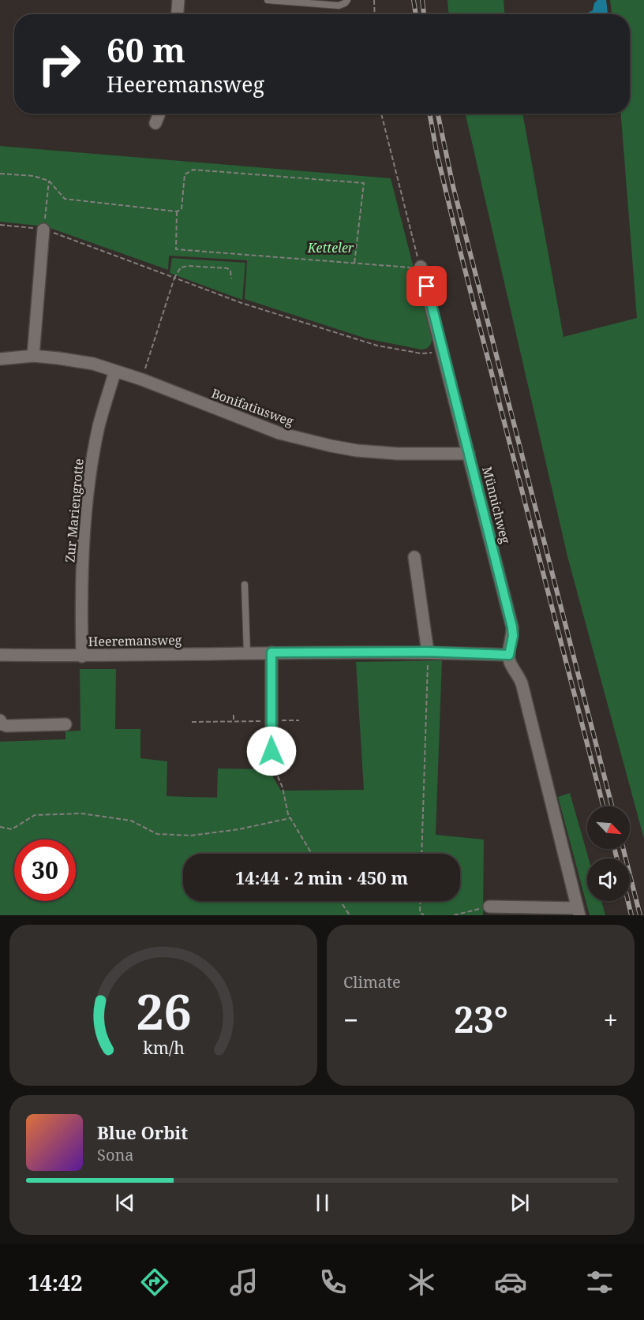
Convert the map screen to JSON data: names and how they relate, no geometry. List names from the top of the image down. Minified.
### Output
{"streets":{"street":["Bonifatiusweg","Münnichweg","Zur Mariengrotte","Heeremansweg"]},"crossings":[["Bonifatiusweg","Münnichweg"],["Bonifatiusweg","Zur Mariengrotte"],["Münnichweg","Heeremansweg"],["Zur Mariengrotte","Heeremansweg"]],"parks":["Ketteler"],"north":"bottom right","page":{"turn":["60 m","Heeremansweg"],"limit":"30","trip":"14:44 · 2 min · 450 m","tile":"Climate","heat":["−","23°","+"],"song":["Blue Orbit","Sona"],"tabs":"14:42","gauge":["26","km/h"]}}
